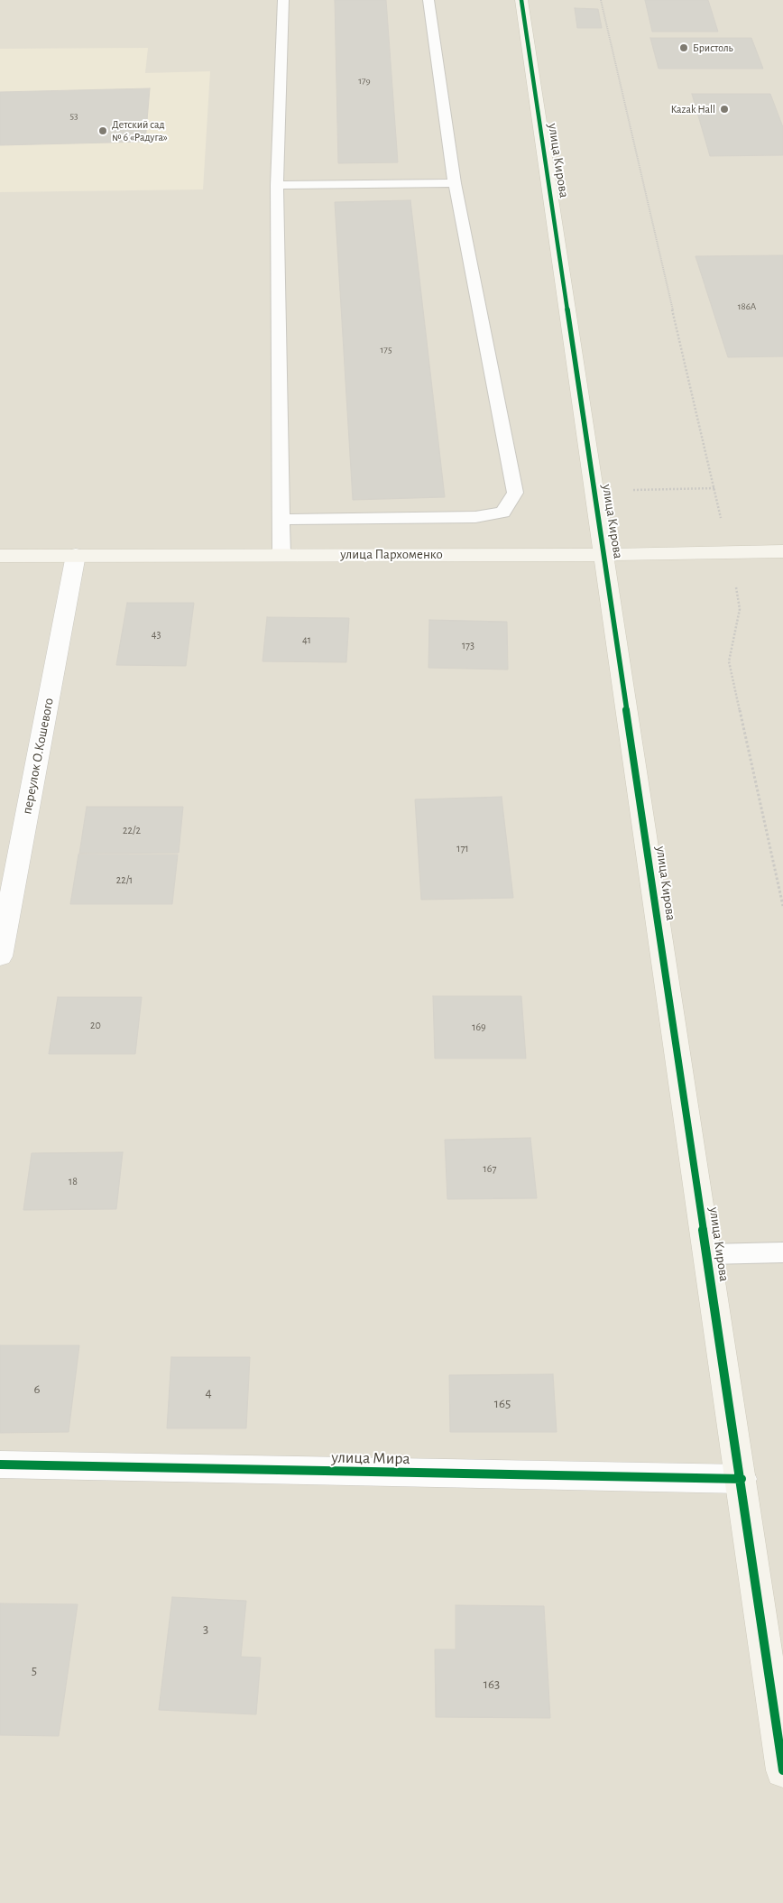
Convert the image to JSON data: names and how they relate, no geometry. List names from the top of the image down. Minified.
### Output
{"streets":{"street":["улица Кирова","улица Пархоменко","переулок О.Кошевого","улица Мира"]},"crossings":[["улица Кирова","улица Пархоменко"],["улица Кирова","улица Мира"],["улица Пархоменко","переулок О.Кошевого"]],"places":["Бристоль","Kazak Hall","Детский сад № 6 «Радуга»"],"house_numbers":["179","53","186А","175","43","41","173","22/2","171","22/1","20","169","167","18","6","4","165","3","5","163"]}
